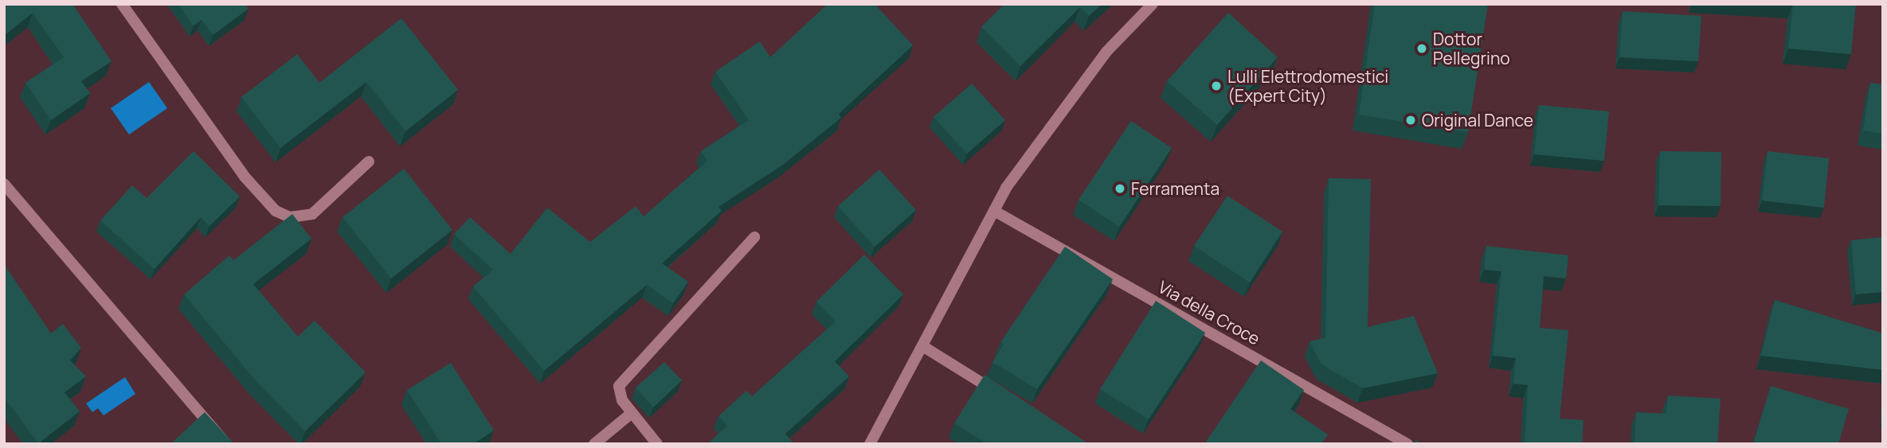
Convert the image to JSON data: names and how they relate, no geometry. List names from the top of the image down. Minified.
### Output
{"streets":{"street":["Via della Croce"]},"places":["Dottor Pellegrino","Lulli Elettrodomestici (Expert City)","Original Dance","Ferramenta"]}
